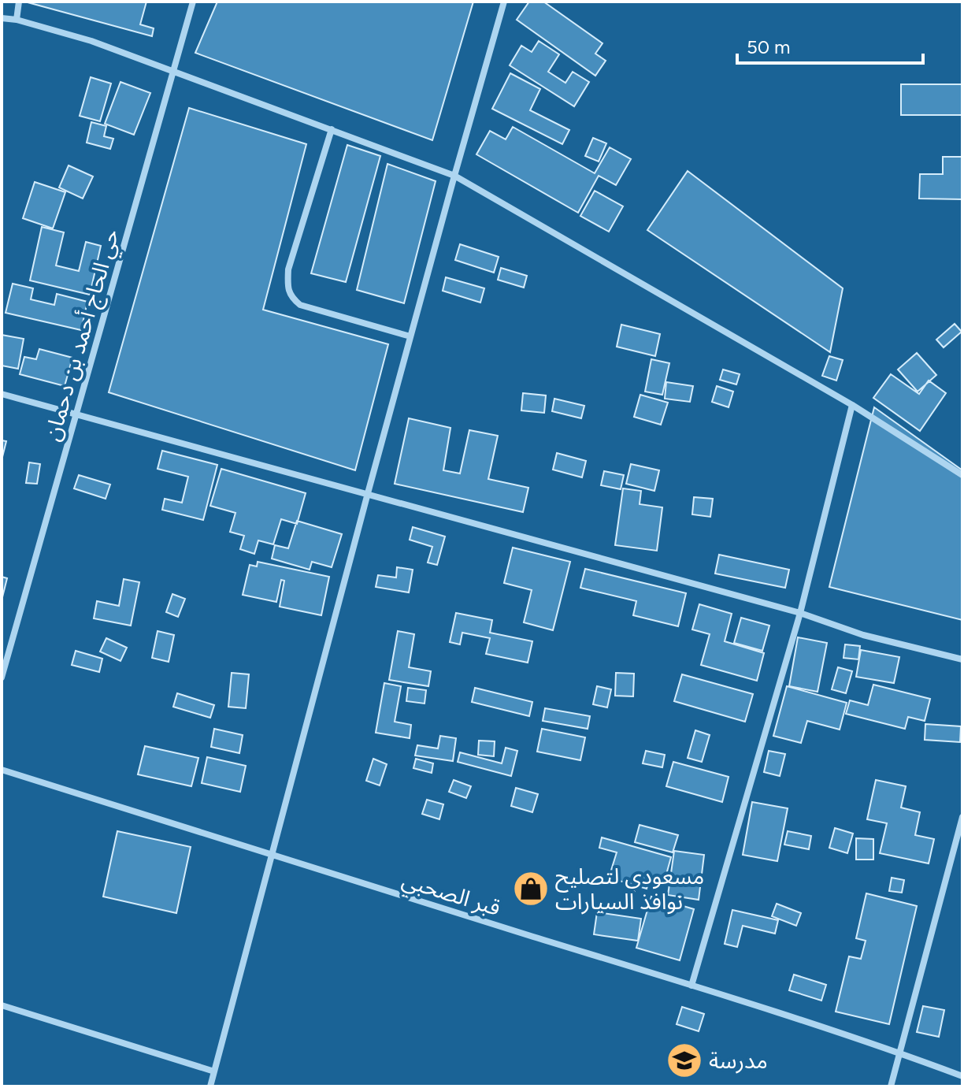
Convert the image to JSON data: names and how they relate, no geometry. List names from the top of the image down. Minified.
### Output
{"streets":{"street":["حي الحاج أحمد بن دحمان","قبر الصحبي"]},"places":{"shop":["مسعودي لتصليح نوافذ السيارات"],"school or university":["مدرسة"]},"scale_bar":"50 m"}
